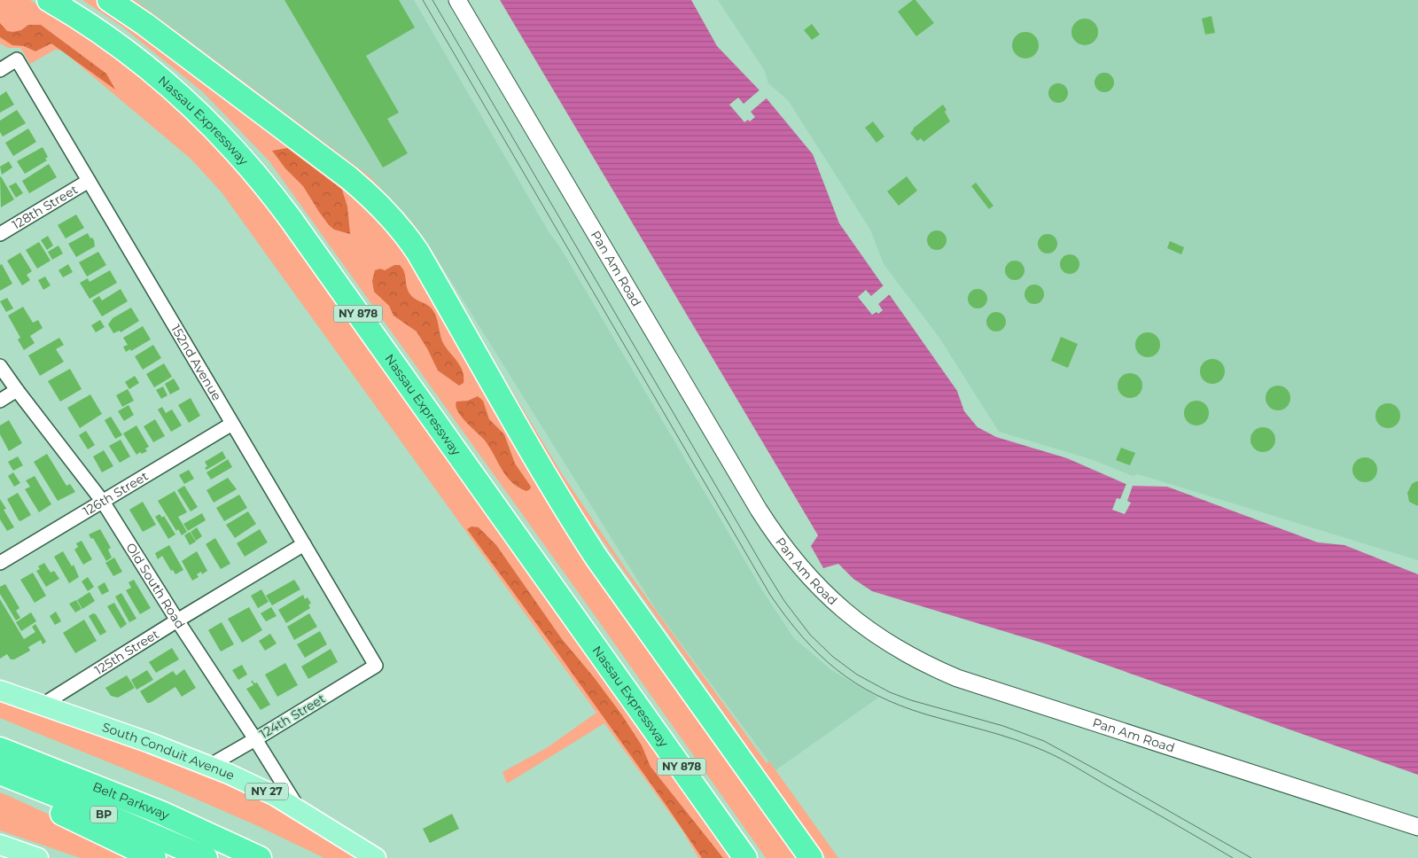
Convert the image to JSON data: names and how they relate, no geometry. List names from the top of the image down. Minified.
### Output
{"streets":{"highway":["Nassau Expressway","NY 878","Belt Parkway","BP"],"main road":["South Conduit Avenue","NY 27"],"street":["128th Street","Pan Am Road","152nd Avenue","126th Street","Old South Road","125th Street","124th Street"]},"crossings":[["128th Street","152nd Avenue"],["152nd Avenue","126th Street"],["152nd Avenue","125th Street"],["152nd Avenue","124th Street"],["126th Street","Old South Road"],["Old South Road","125th Street"],["Old South Road","124th Street"],["Old South Road","South Conduit Avenue"],["125th Street","South Conduit Avenue"],["124th Street","South Conduit Avenue"]]}
